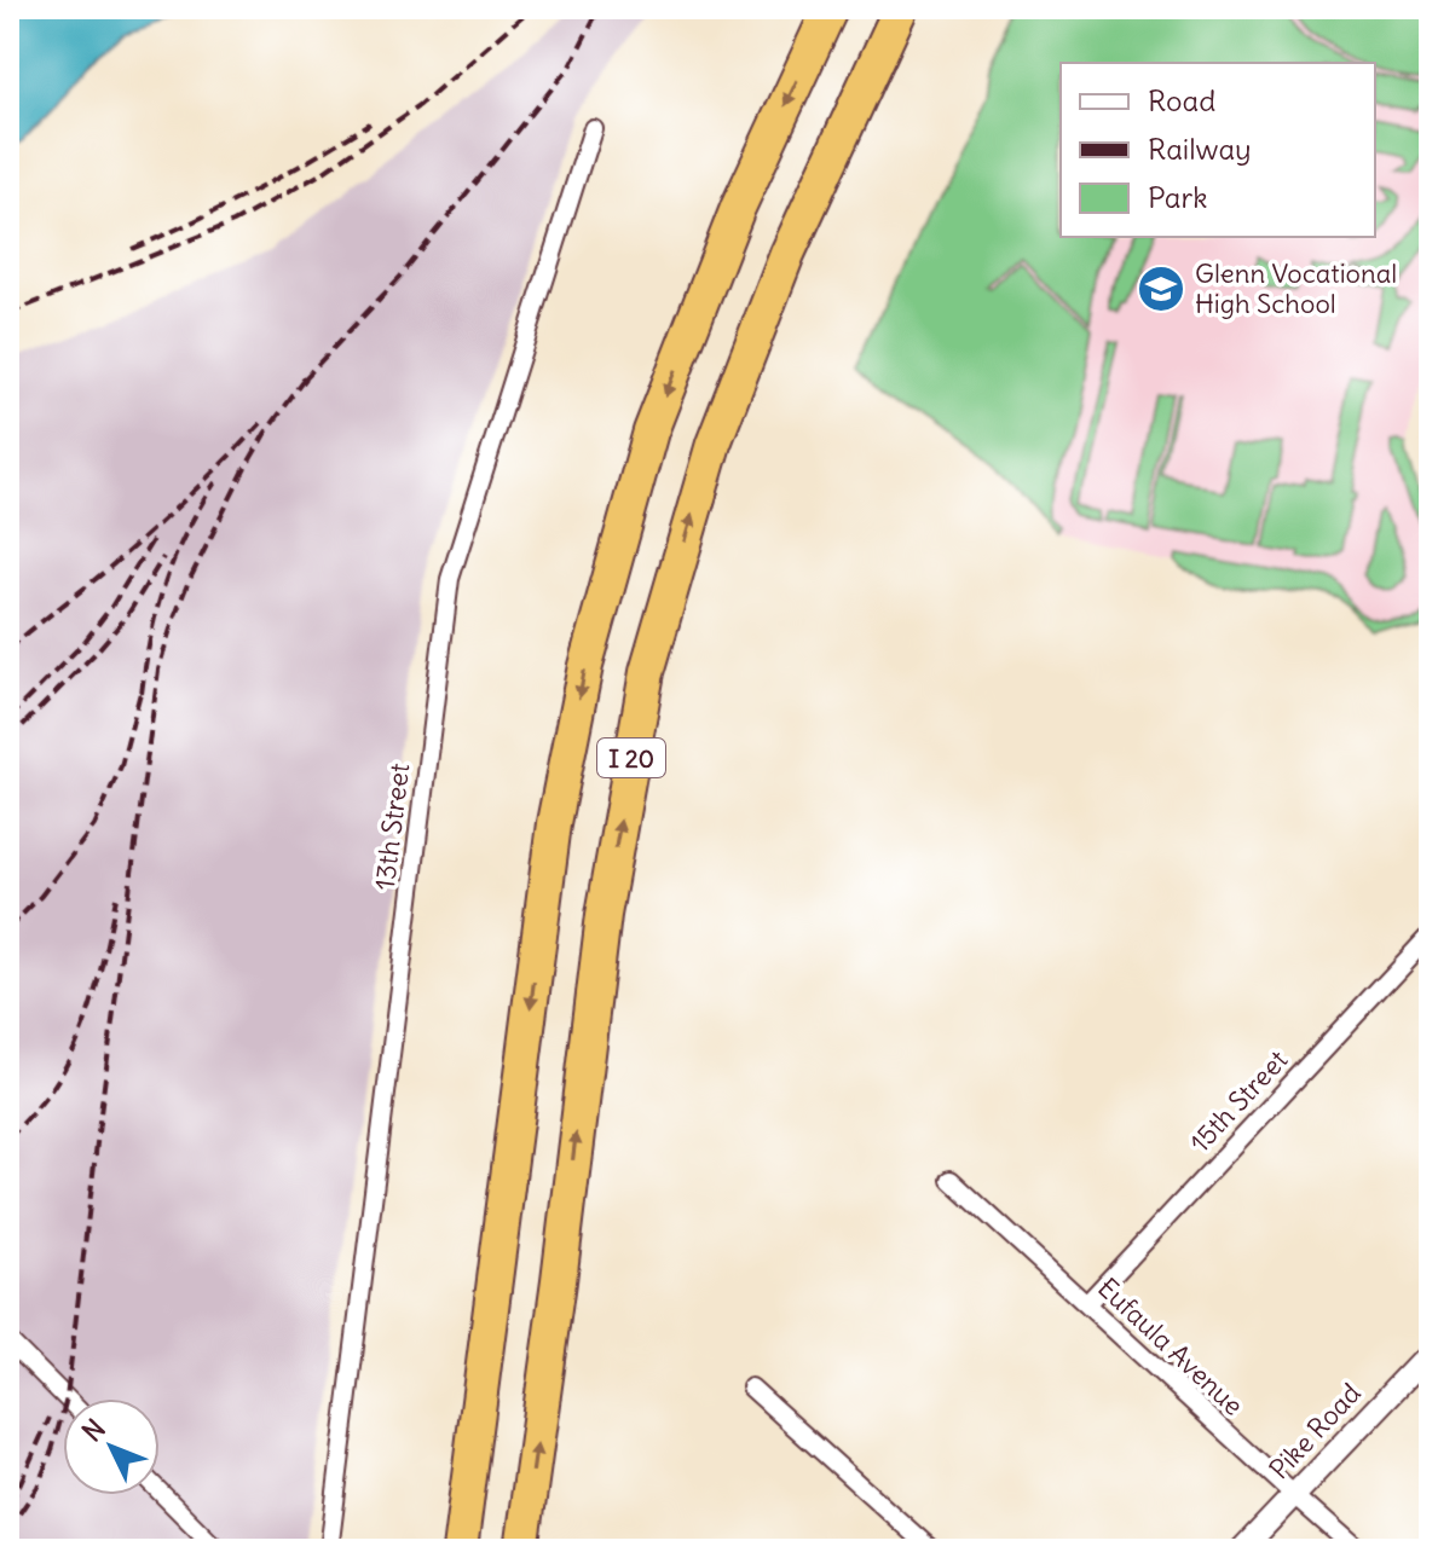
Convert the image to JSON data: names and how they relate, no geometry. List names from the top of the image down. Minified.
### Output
{"streets":{"highway":["I 20"],"street":["13th Street","15th Street","Eufaula Avenue","Pike Road"]},"crossings":[["15th Street","Eufaula Avenue"],["Eufaula Avenue","Pike Road"]],"places":{"school or university":["Glenn Vocational High School"]},"legend":["Road","Railway","Park"],"north":"top left"}
